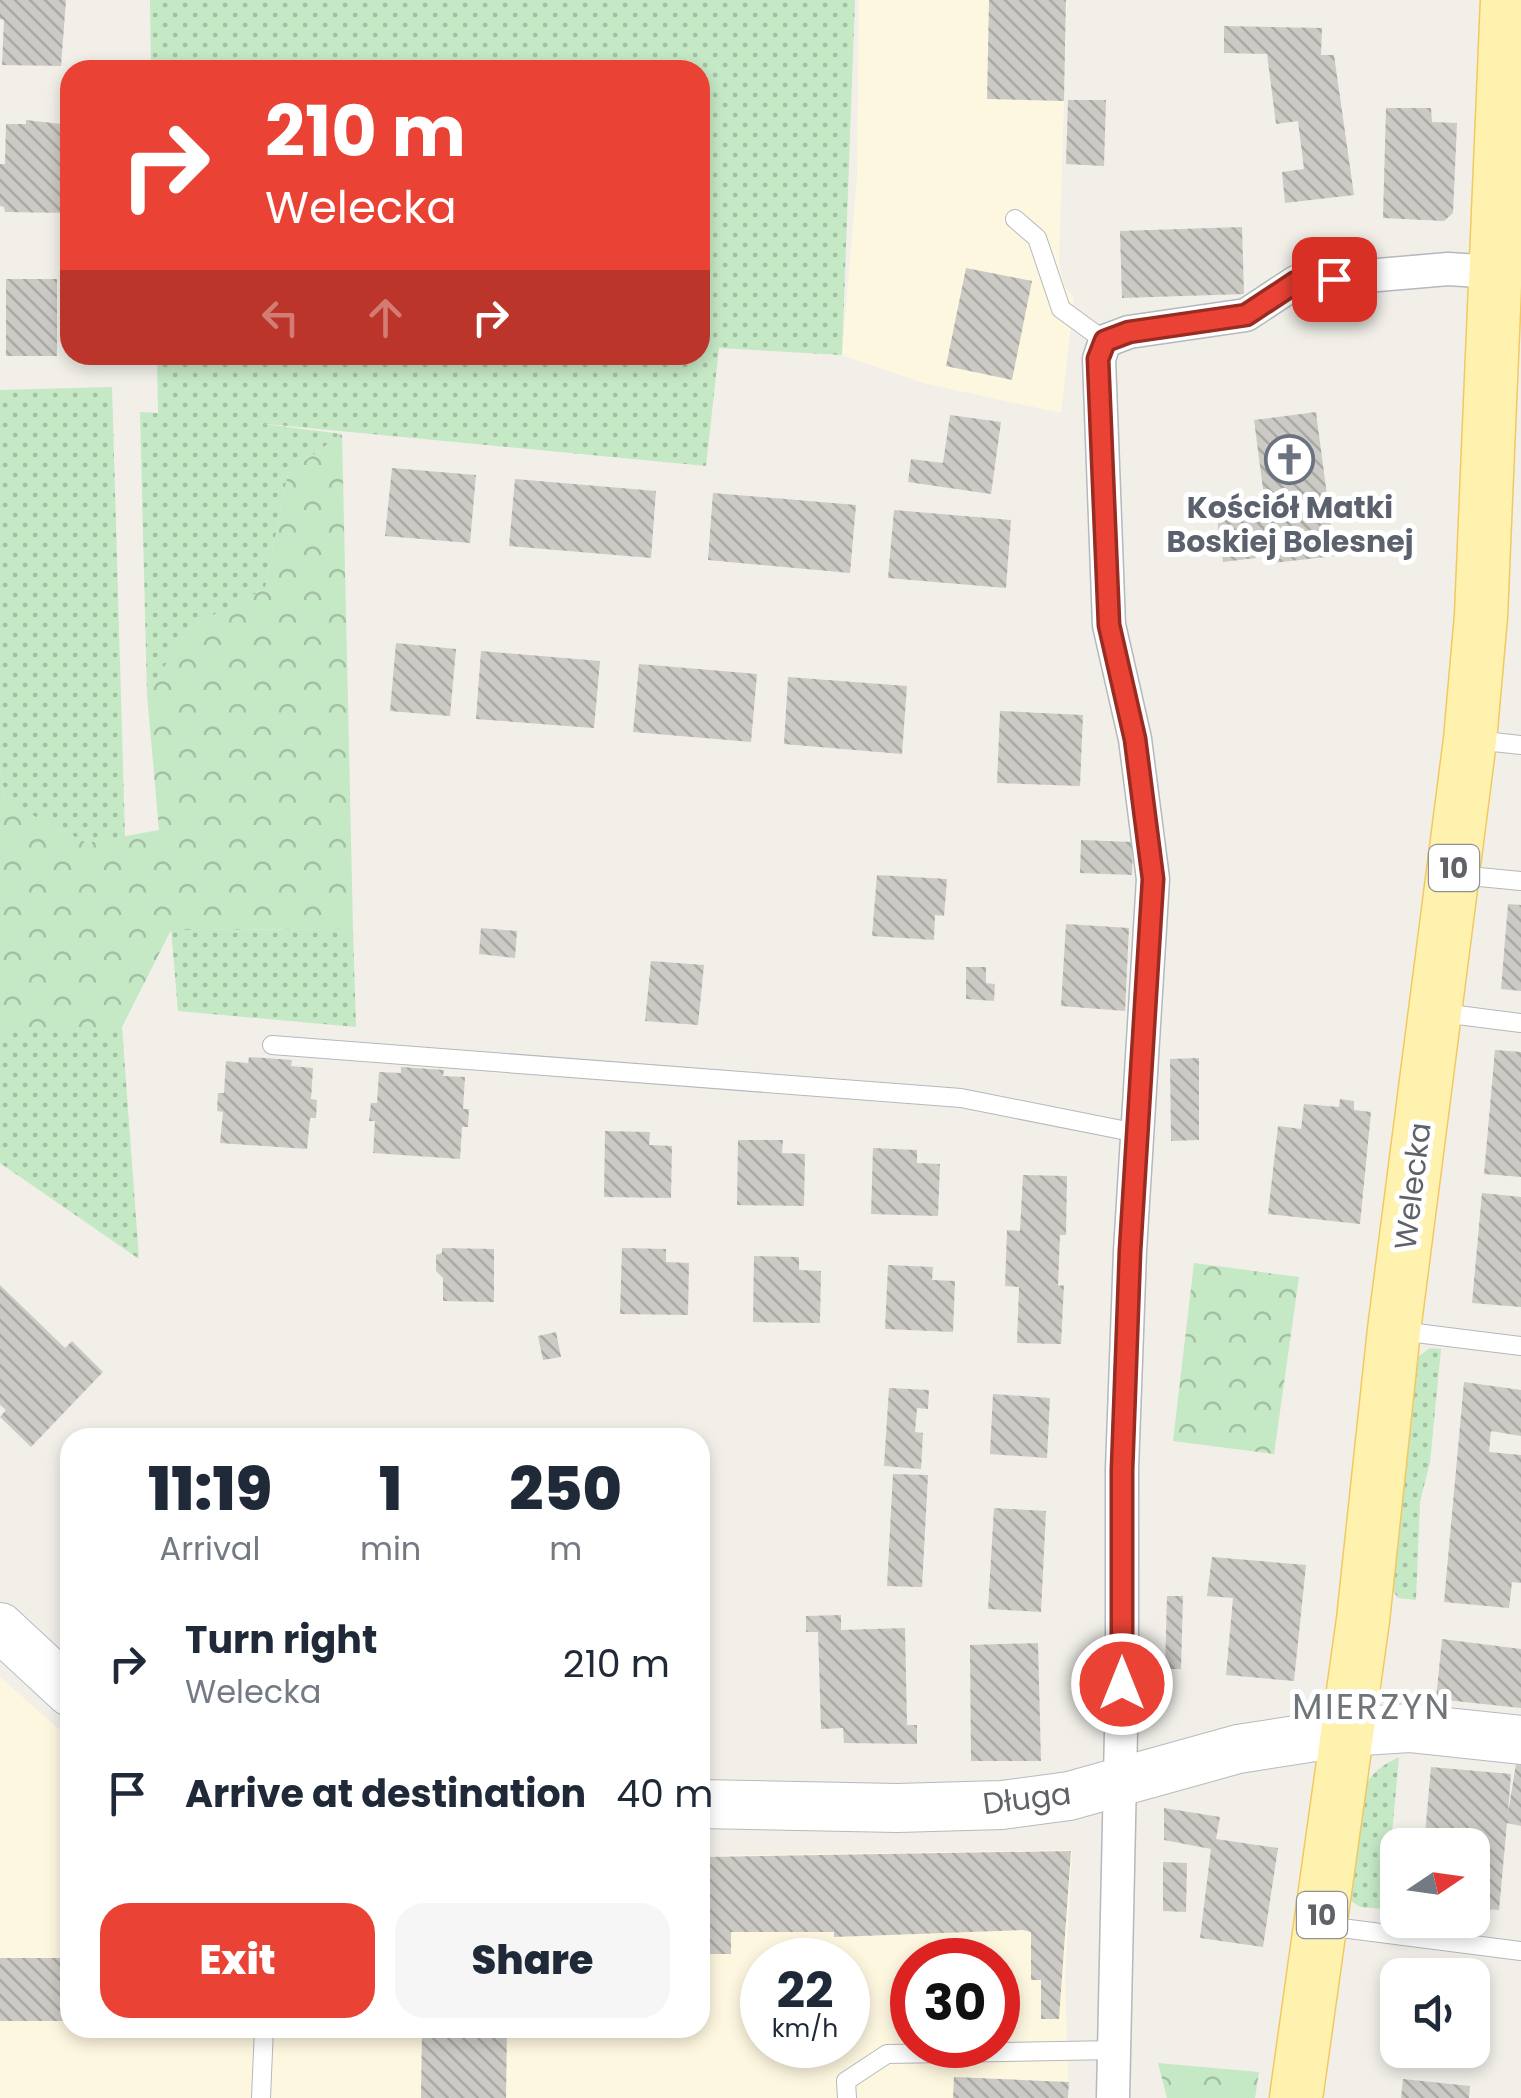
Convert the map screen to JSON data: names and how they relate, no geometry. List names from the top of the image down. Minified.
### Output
{"streets":{"main road":["10","Welecka"],"street":["Długa"]},"crossings":[["Welecka","Długa"]],"districts":["MIERZYN"],"places":{"church":["Kościół Matki Boskiej Bolesnej"]},"north":"right","page":{"turn":["210 m","Welecka"],"eta":["11:19","Arrival","1","min","250","m"],"list":[{"name":"Turn right","note":"Welecka","value":"210 m"},{"name":"Arrive at destination","value":"40 m"}],"buttons":["Exit","Share"],"speed":"22 km/h","limit":"30"}}
